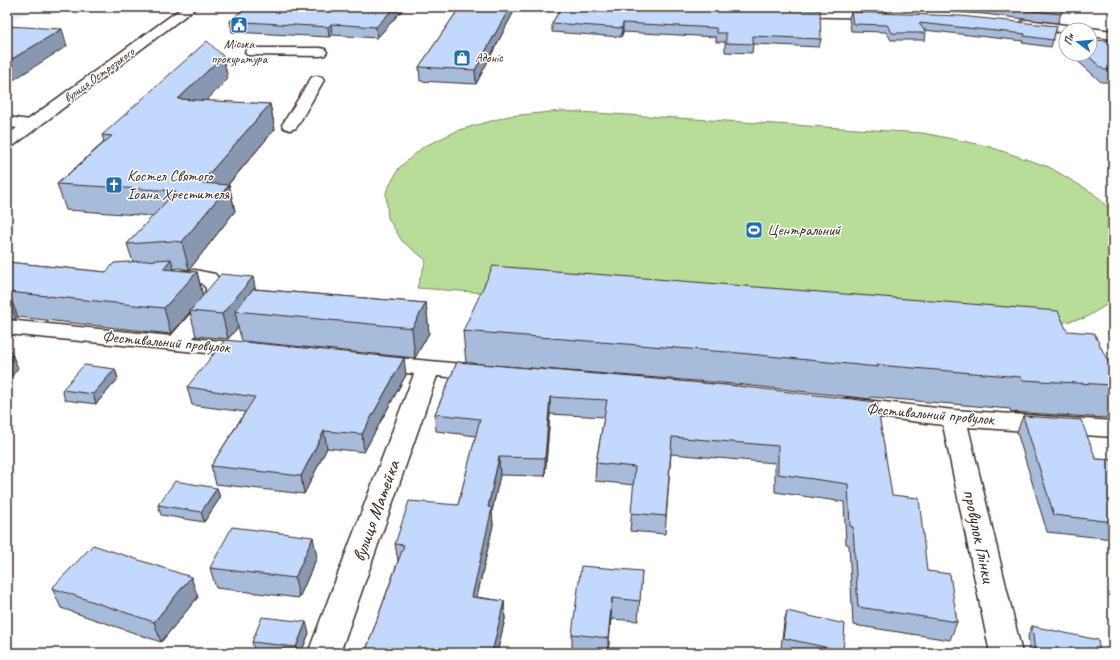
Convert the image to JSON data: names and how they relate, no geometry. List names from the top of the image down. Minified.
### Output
{"streets":{"street":["вулиця Острозького","Фестивальний провулок","вулиця Матейка","провулок Глінки"]},"crossings":[["Фестивальний провулок","провулок Глінки"]],"places":{"public building":["Міська прокуратура"],"shop":["Адоніс"],"church":["Костел Святого Іоана Хрестителя"],"sports":["Центральний"]},"north":"left"}
